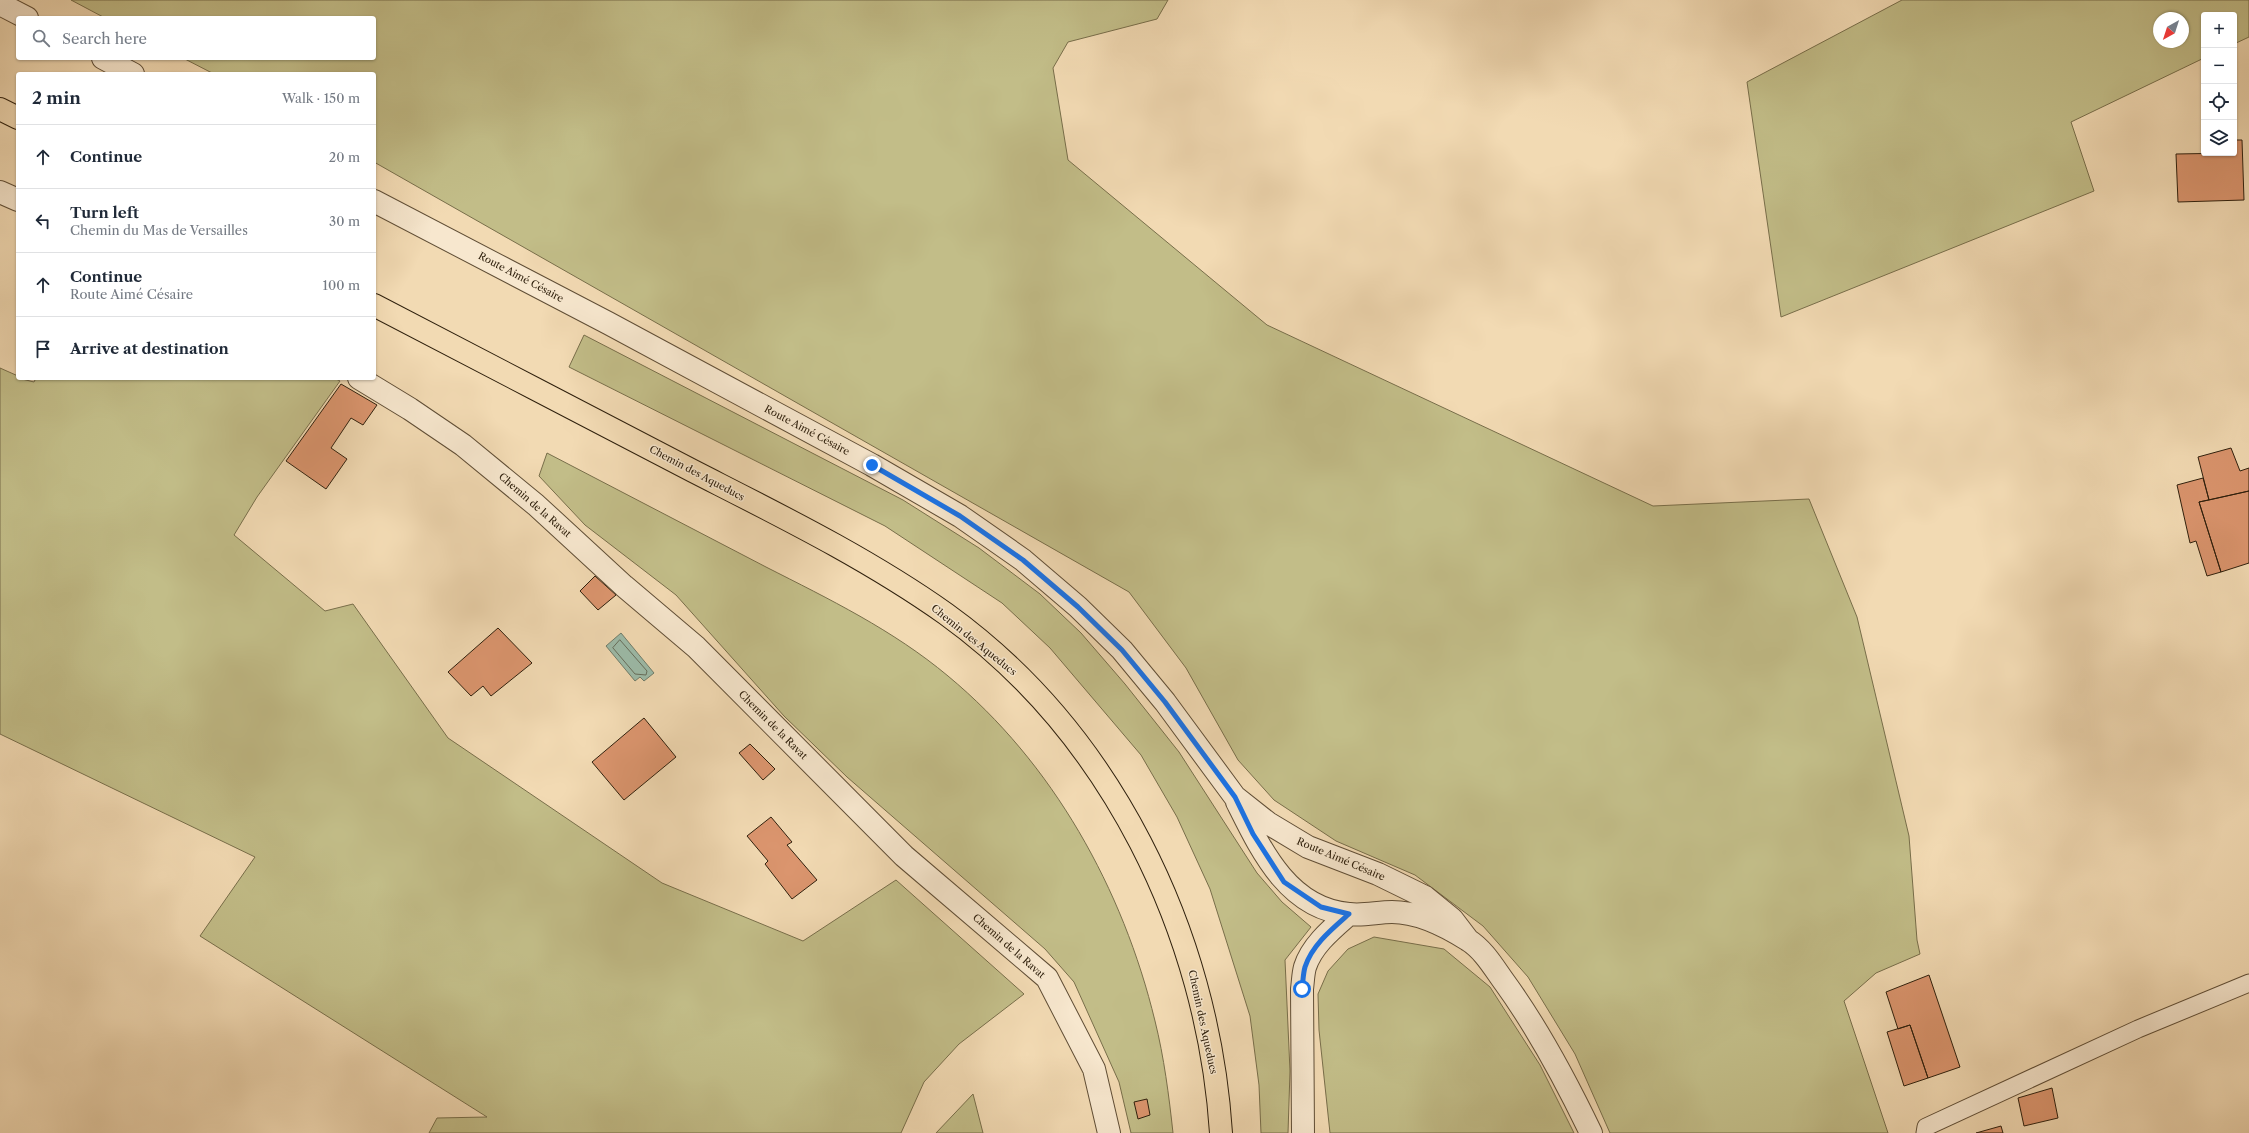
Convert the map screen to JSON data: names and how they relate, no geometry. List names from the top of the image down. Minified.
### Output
{"streets":{"main road":["Chemin des Aqueducs"],"street":["Route Aimé Césaire","Chemin de la Ravat"]},"north":"bottom left","page":{"map_buttons":["+","−"],"search":"Search here","heading":["2 min","Walk · 150 m"],"list":[["Continue","20 m"],["Turn left","Chemin du Mas de Versailles","30 m"],["Continue","Route Aimé Césaire","100 m"],"Arrive at destination"]}}
